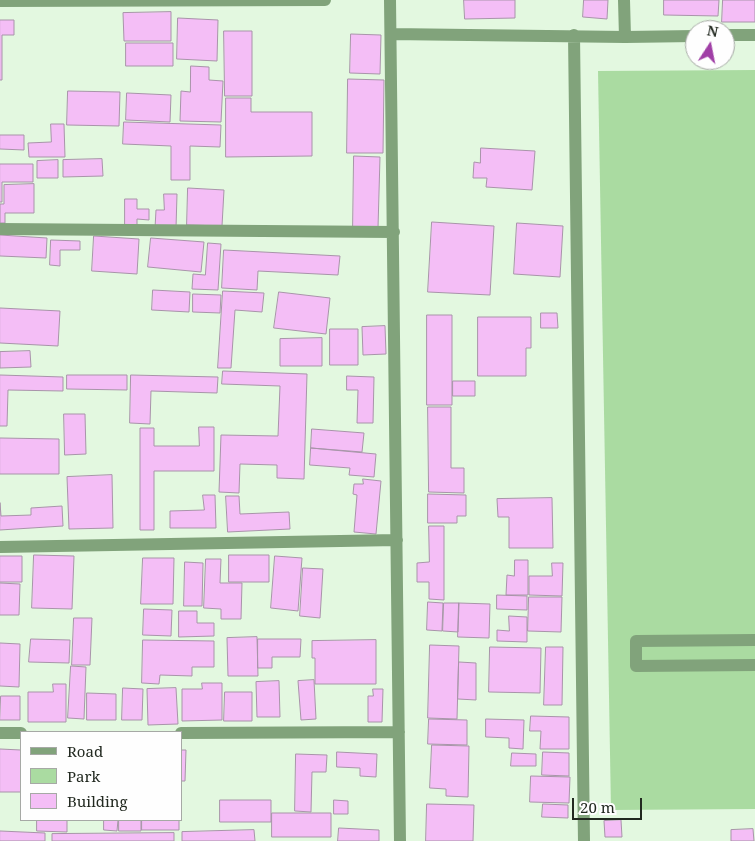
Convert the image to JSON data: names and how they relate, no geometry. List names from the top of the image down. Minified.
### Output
{"legend":["Road","Park","Building"],"scale_bar":"20 m","north":"top"}
